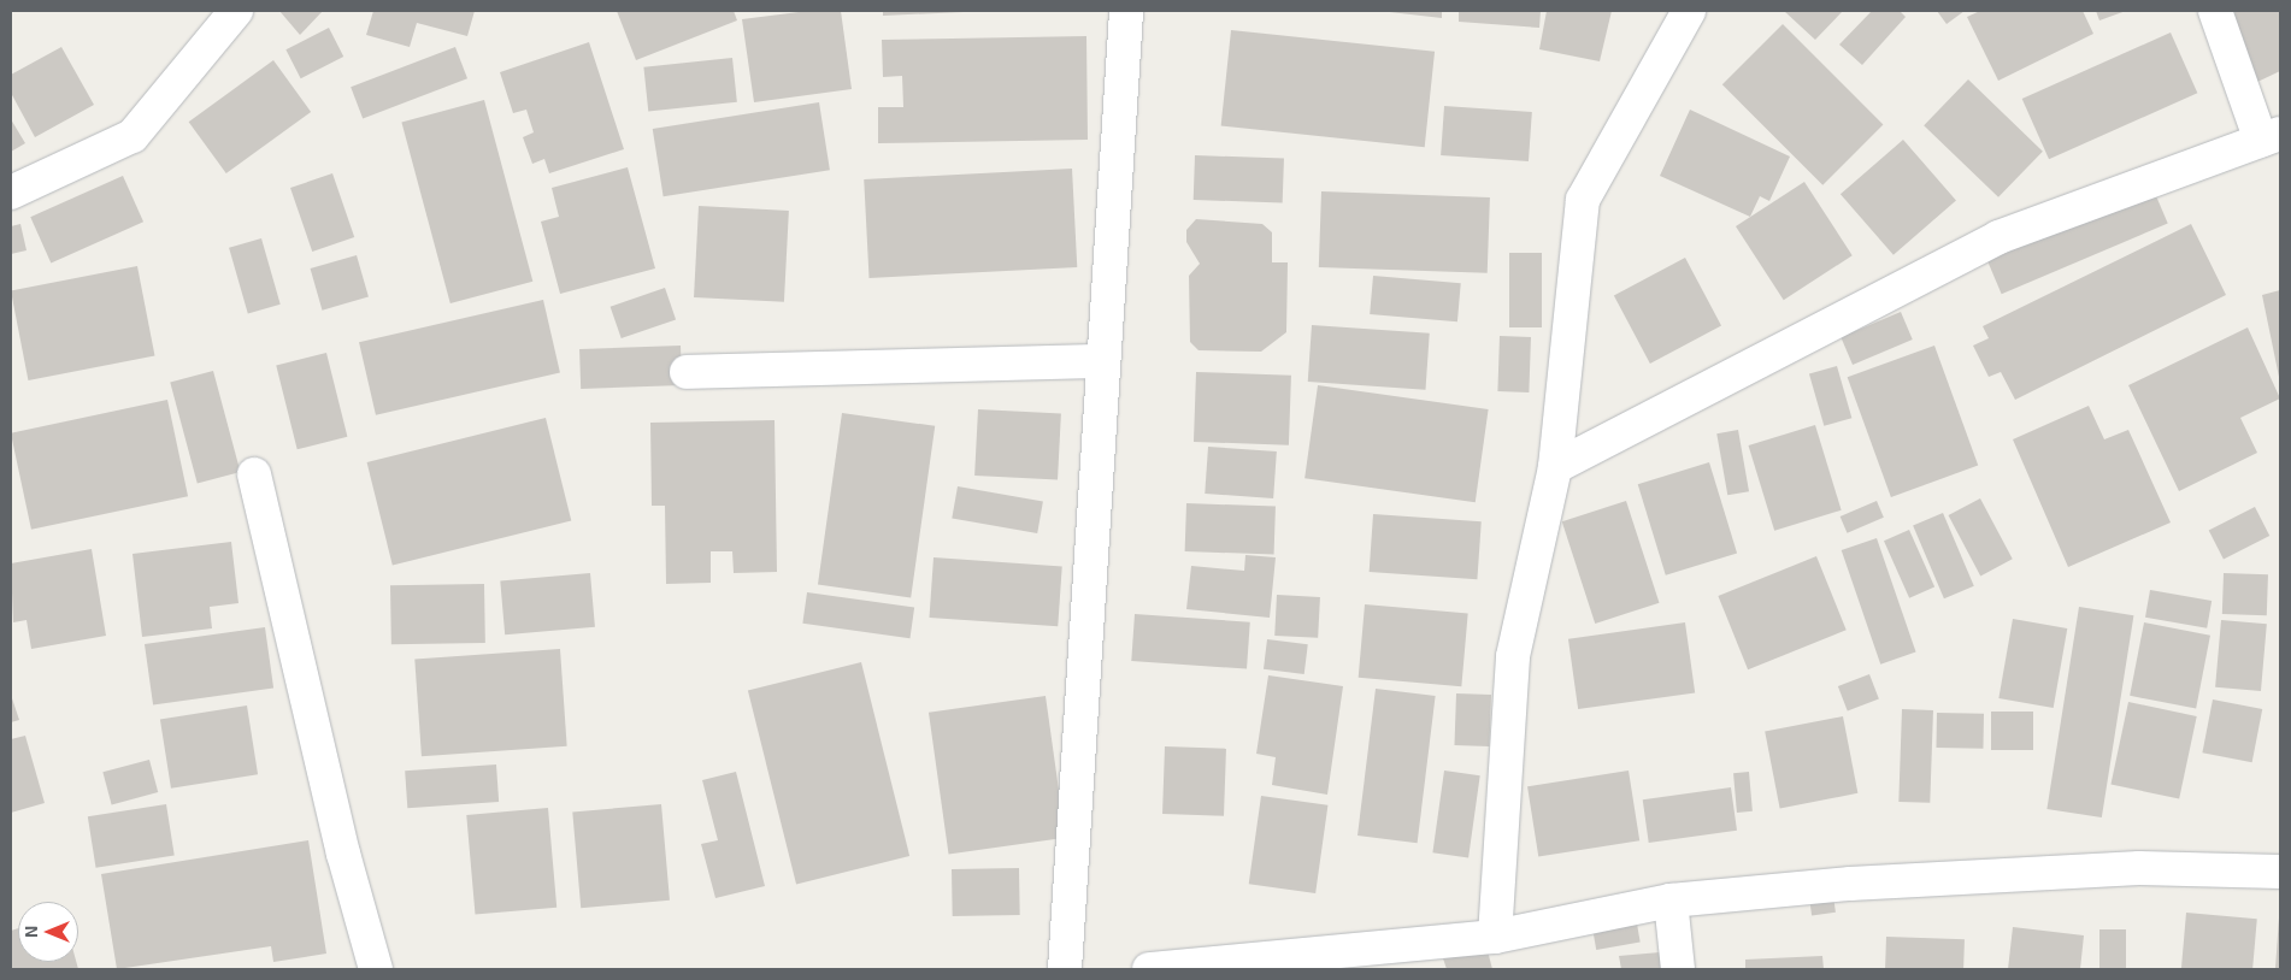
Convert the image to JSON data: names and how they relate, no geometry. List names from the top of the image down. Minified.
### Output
{"north":"left"}
